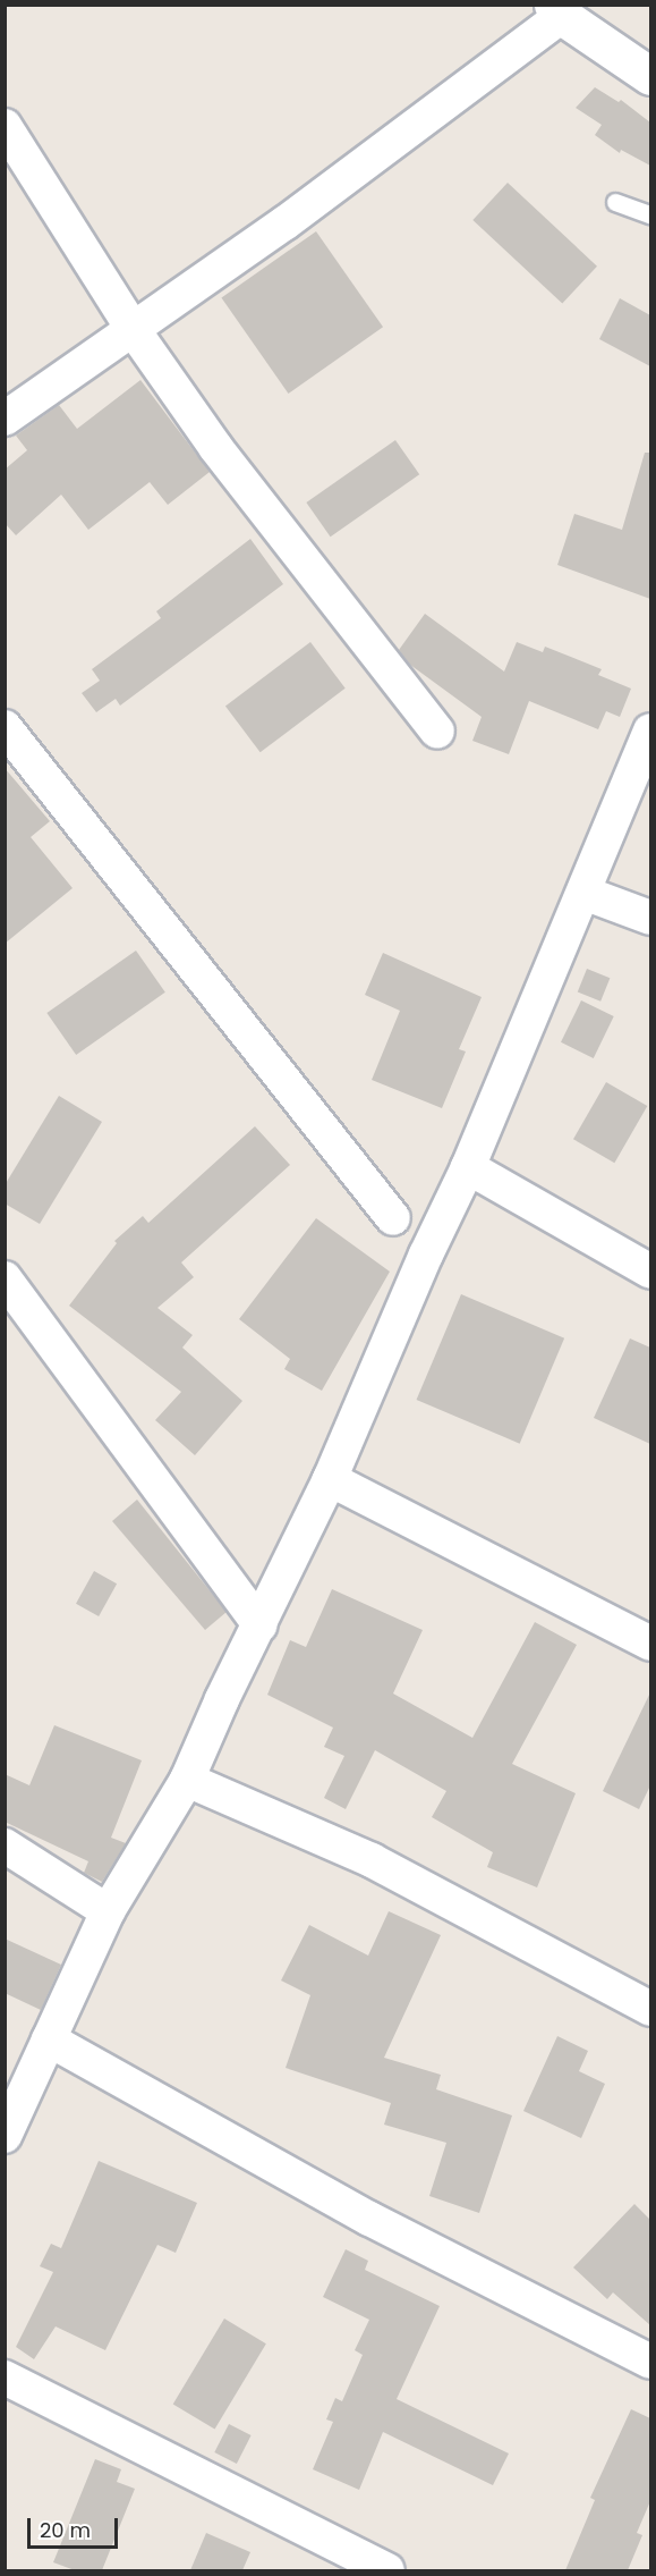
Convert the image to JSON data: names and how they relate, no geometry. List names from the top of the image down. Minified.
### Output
{"scale_bar":"20 m"}
